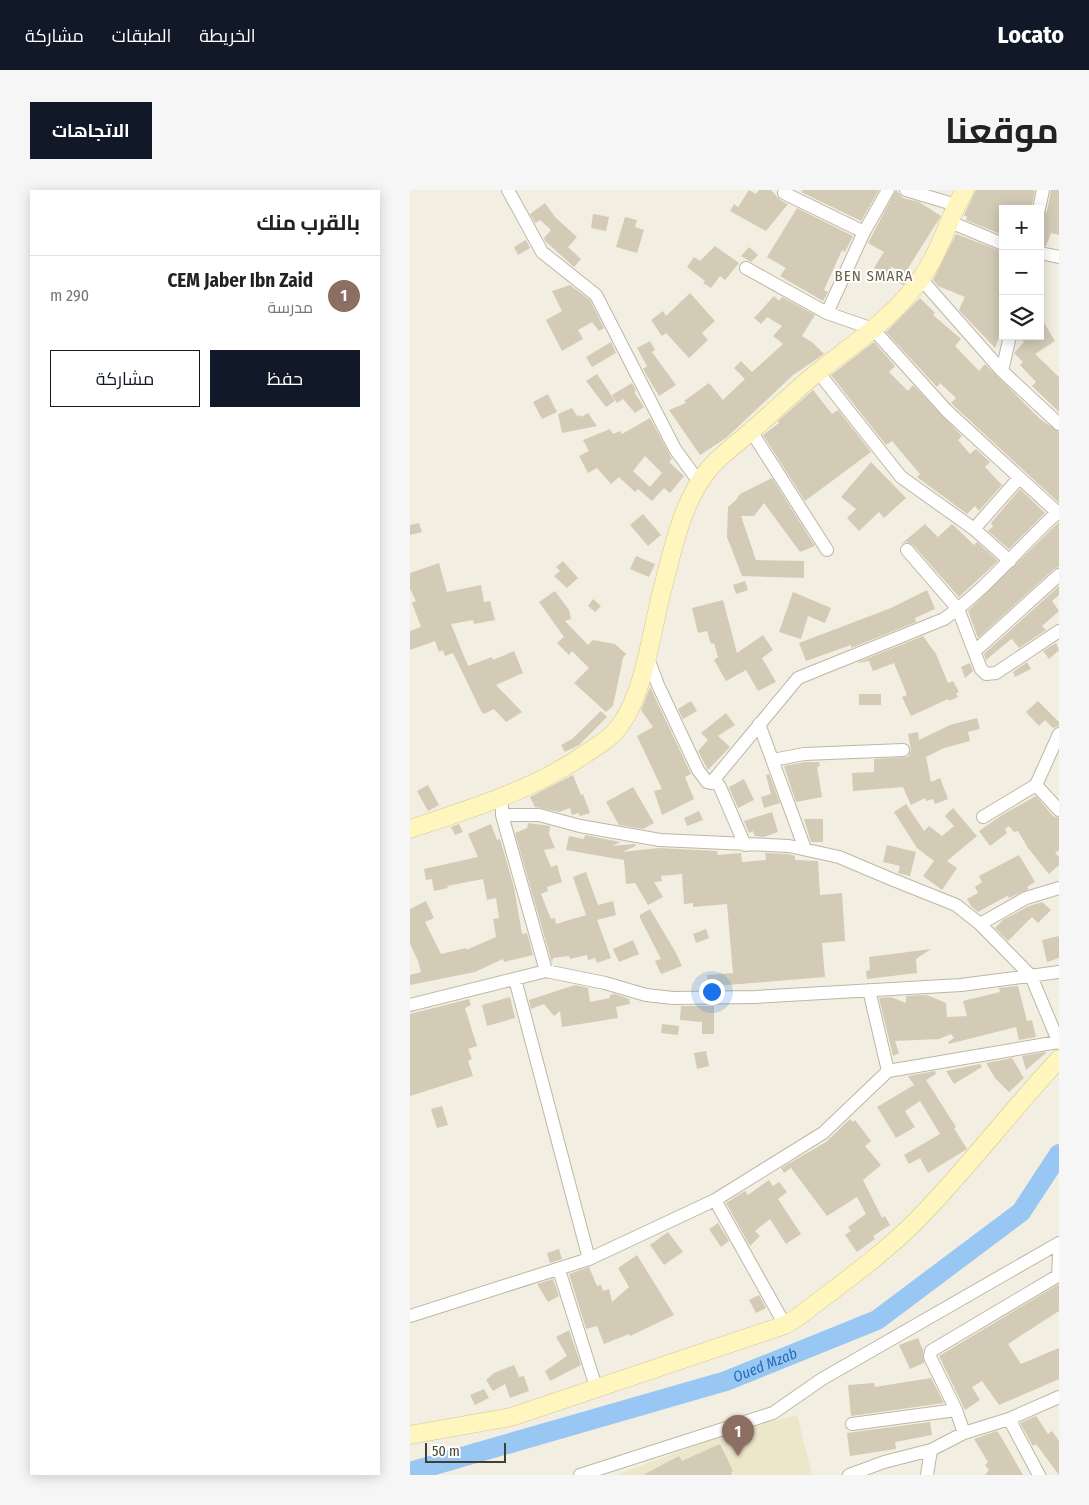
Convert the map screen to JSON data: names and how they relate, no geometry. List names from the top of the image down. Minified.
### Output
{"districts":["BEN SMARA"],"water":["Oued Mzab"],"scale_bar":"50 m","page":{"header":"Locato","nav":["الخريطة","الطبقات","مشاركة"],"title":"موقعنا","buttons":["الاتجاهات",["حفظ","مشاركة"]],"heading":"بالقرب منك","map_buttons":["+","−"],"list":[{"mark":"1","name":"CEM Jaber Ibn Zaid","note":"مدرسة","value":"290 m"}],"pins":"1","scale":"50 m"}}
